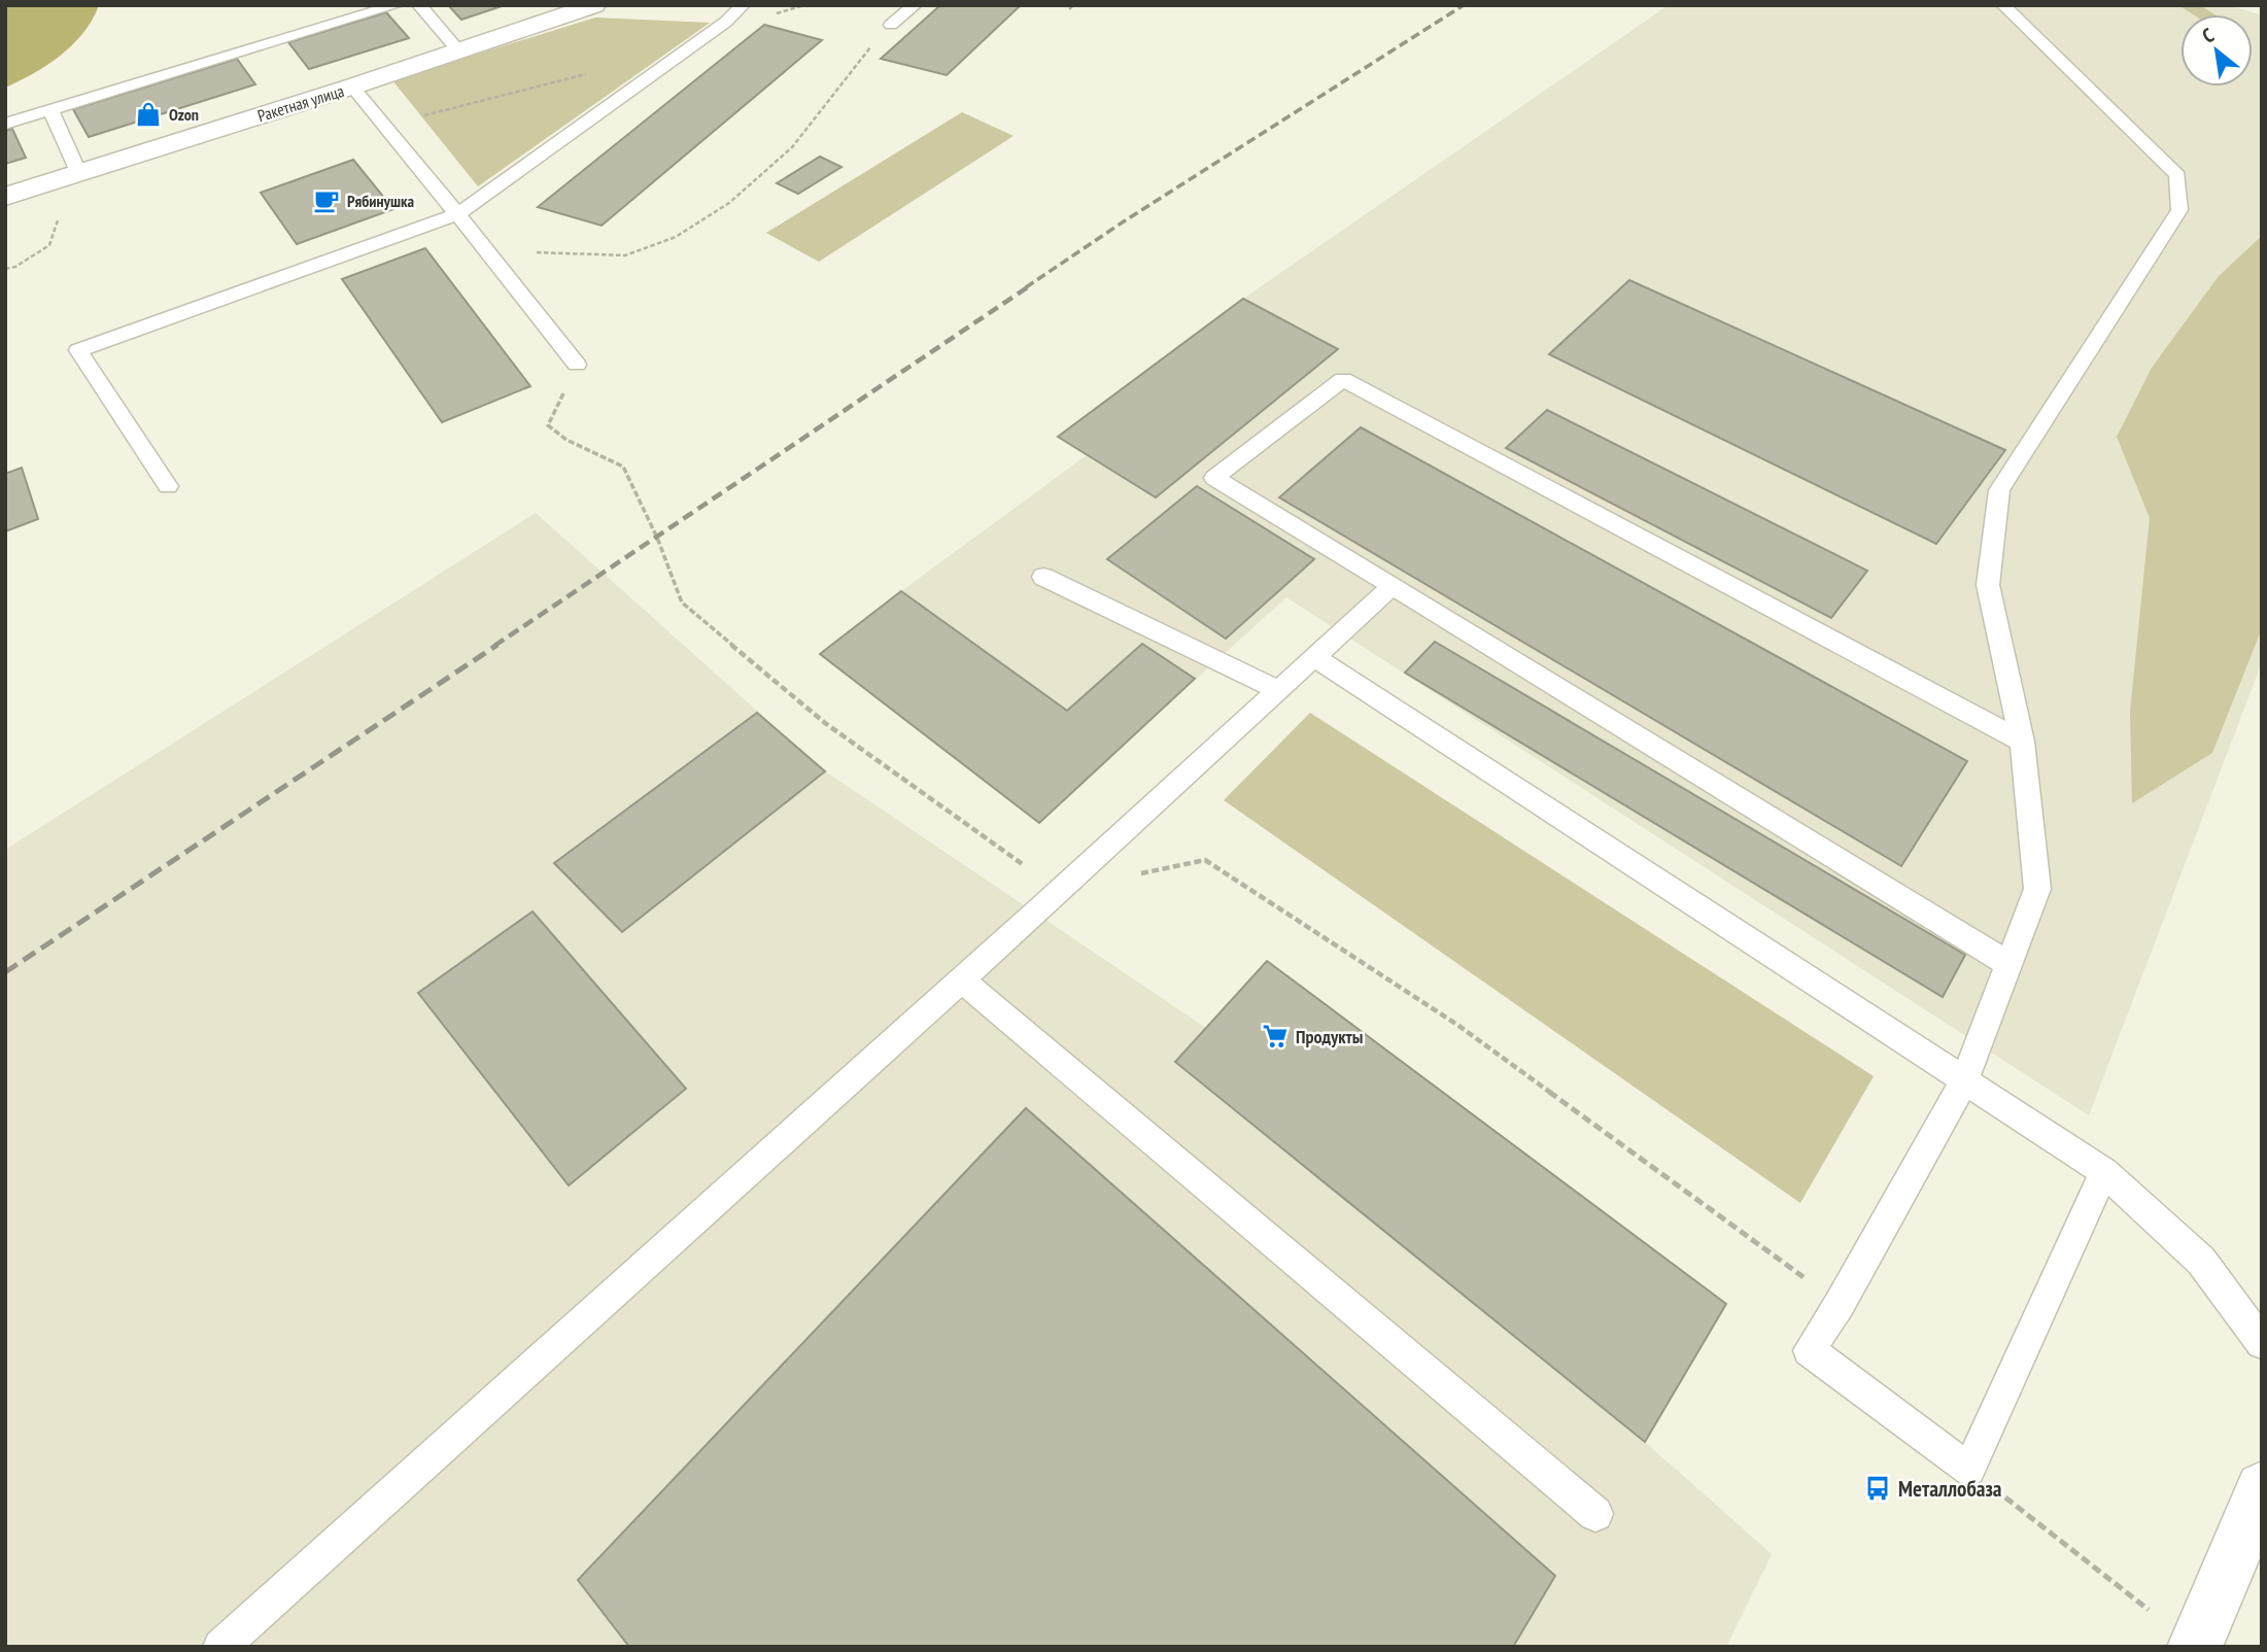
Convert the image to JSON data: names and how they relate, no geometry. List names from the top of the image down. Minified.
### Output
{"streets":{"street":["Ракетная улица"]},"places":{"shop":["Ozon"],"cafe":["Рябинушка"],"supermarket":["Продукты"],"bus stop":["Металлобаза"]},"north":"top left"}
